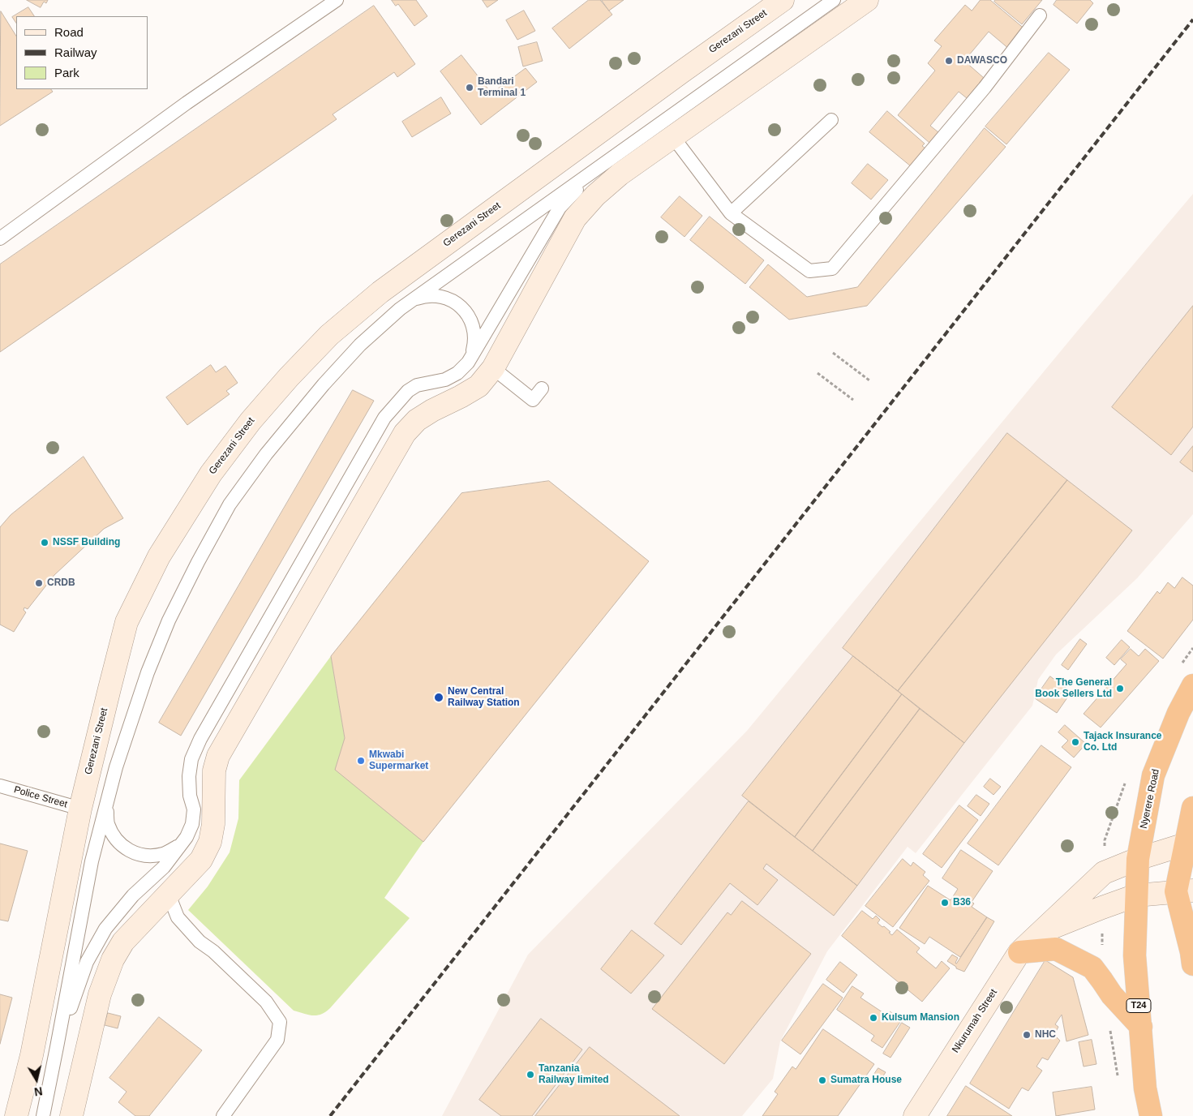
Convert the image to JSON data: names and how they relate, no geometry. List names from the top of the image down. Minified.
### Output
{"streets":{"highway":["Nyerere Road","T24"],"main road":["Gerezani Street","Nkurumah Street"],"lane":["Police Street"]},"crossings":[["Gerezani Street","Police Street"],["Nyerere Road","T24"],["Nyerere Road","Nkurumah Street"],["T24","Nkurumah Street"]],"places":["DAWASCO","Bandari Terminal 1","NSSF Building","CRDB","The General Book Sellers Ltd","New Central Railway Station","Tajack Insurance Co. Ltd","Mkwabi Supermarket","B36","Kulsum Mansion","NHC","Tanzania Railway limited","Sumatra House"],"legend":["Road","Railway","Park"],"north":"bottom"}
